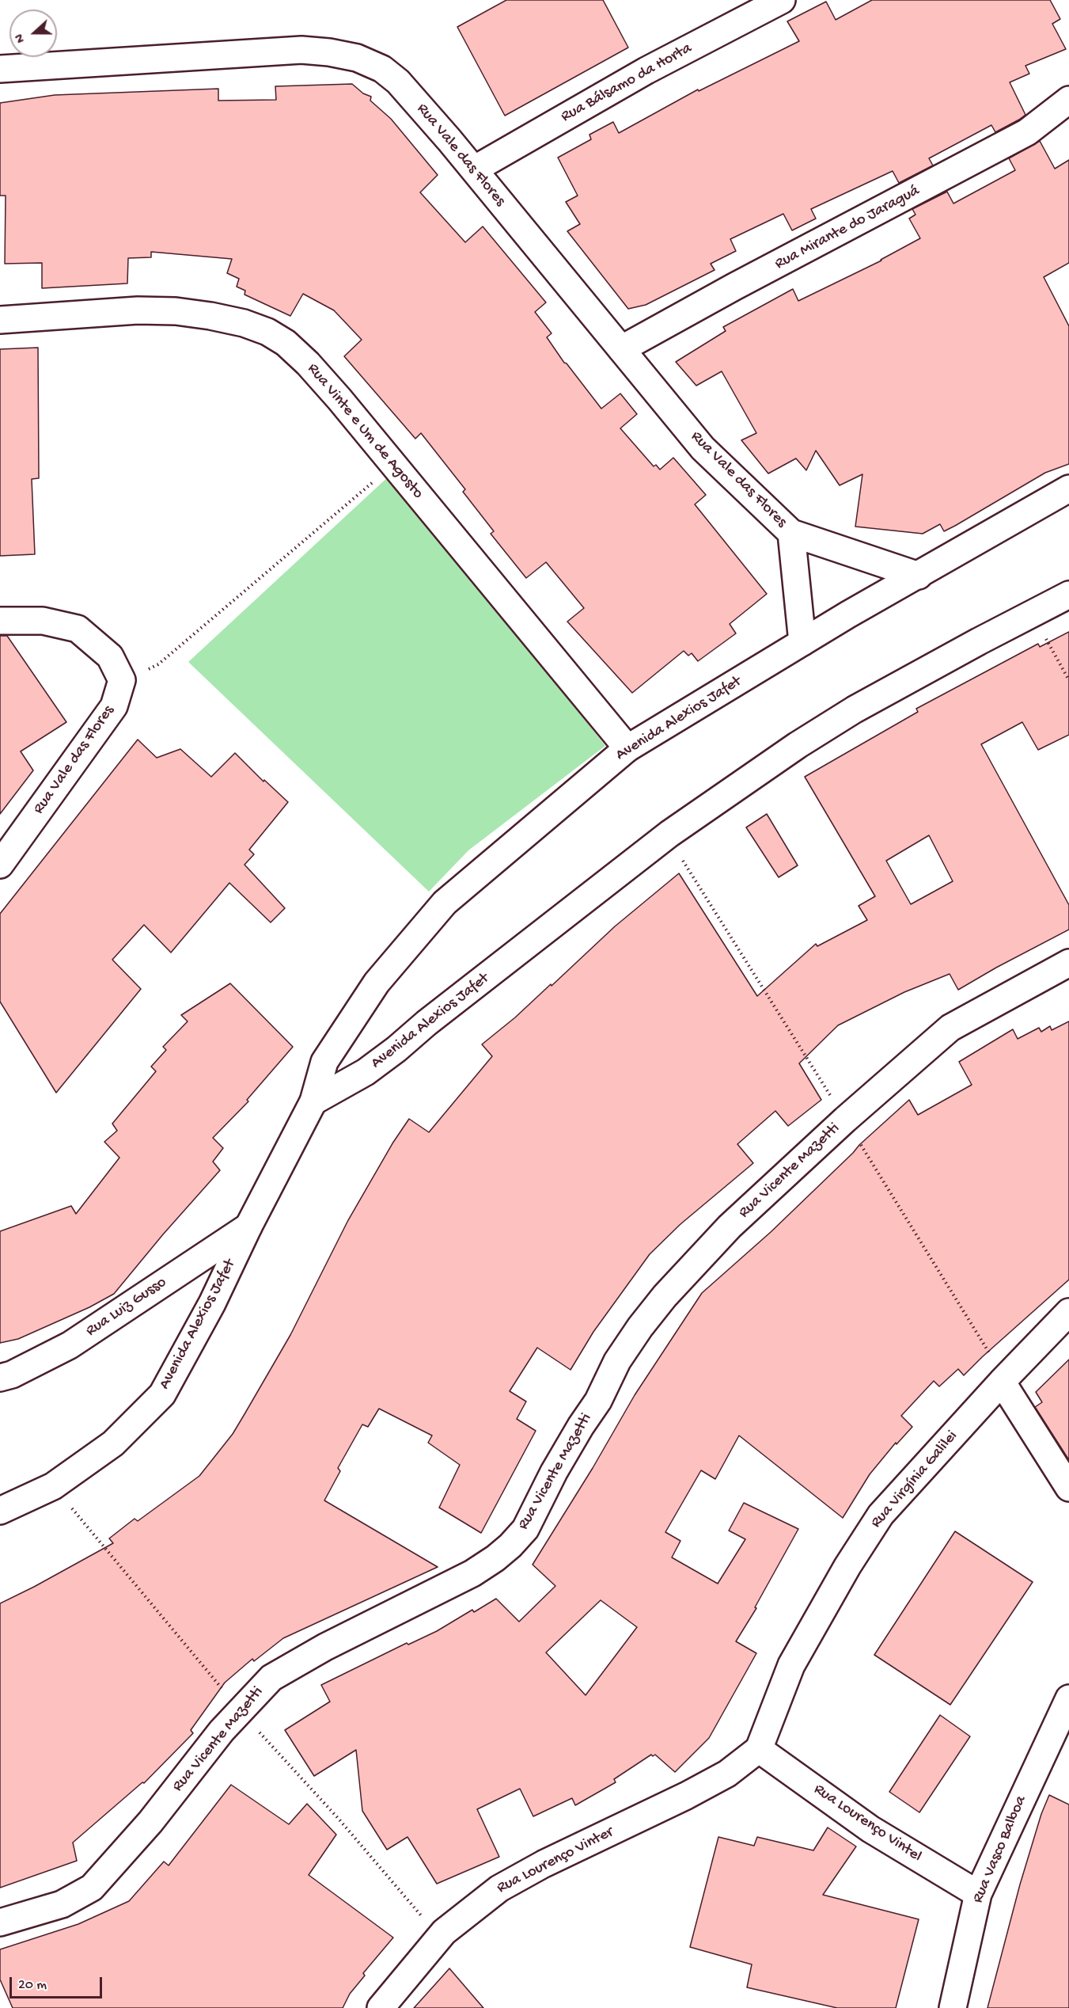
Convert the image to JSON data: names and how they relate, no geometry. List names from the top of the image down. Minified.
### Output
{"streets":{"street":["Rua Bálsamo da Horta","Rua Vale das Flores","Rua Mirante do Jaraguá","Rua Vinte e Um de Agosto","Avenida Alexios Jafet","Rua Vicente Mazetti","Rua Luiz Gusso","Rua Virgínia Galilei","Rua Lourenço Vintel","Rua Vasco Balboa","Rua Lourenço Vinter"]},"crossings":[["Rua Bálsamo da Horta","Rua Vale das Flores"],["Rua Vale das Flores","Rua Mirante do Jaraguá"],["Rua Vale das Flores","Avenida Alexios Jafet"],["Rua Vinte e Um de Agosto","Avenida Alexios Jafet"],["Avenida Alexios Jafet","Rua Luiz Gusso"],["Rua Virgínia Galilei","Rua Lourenço Vintel"],["Rua Virgínia Galilei","Rua Lourenço Vinter"],["Rua Lourenço Vintel","Rua Vasco Balboa"],["Rua Lourenço Vintel","Rua Lourenço Vinter"]],"scale_bar":"20 m","north":"left"}
